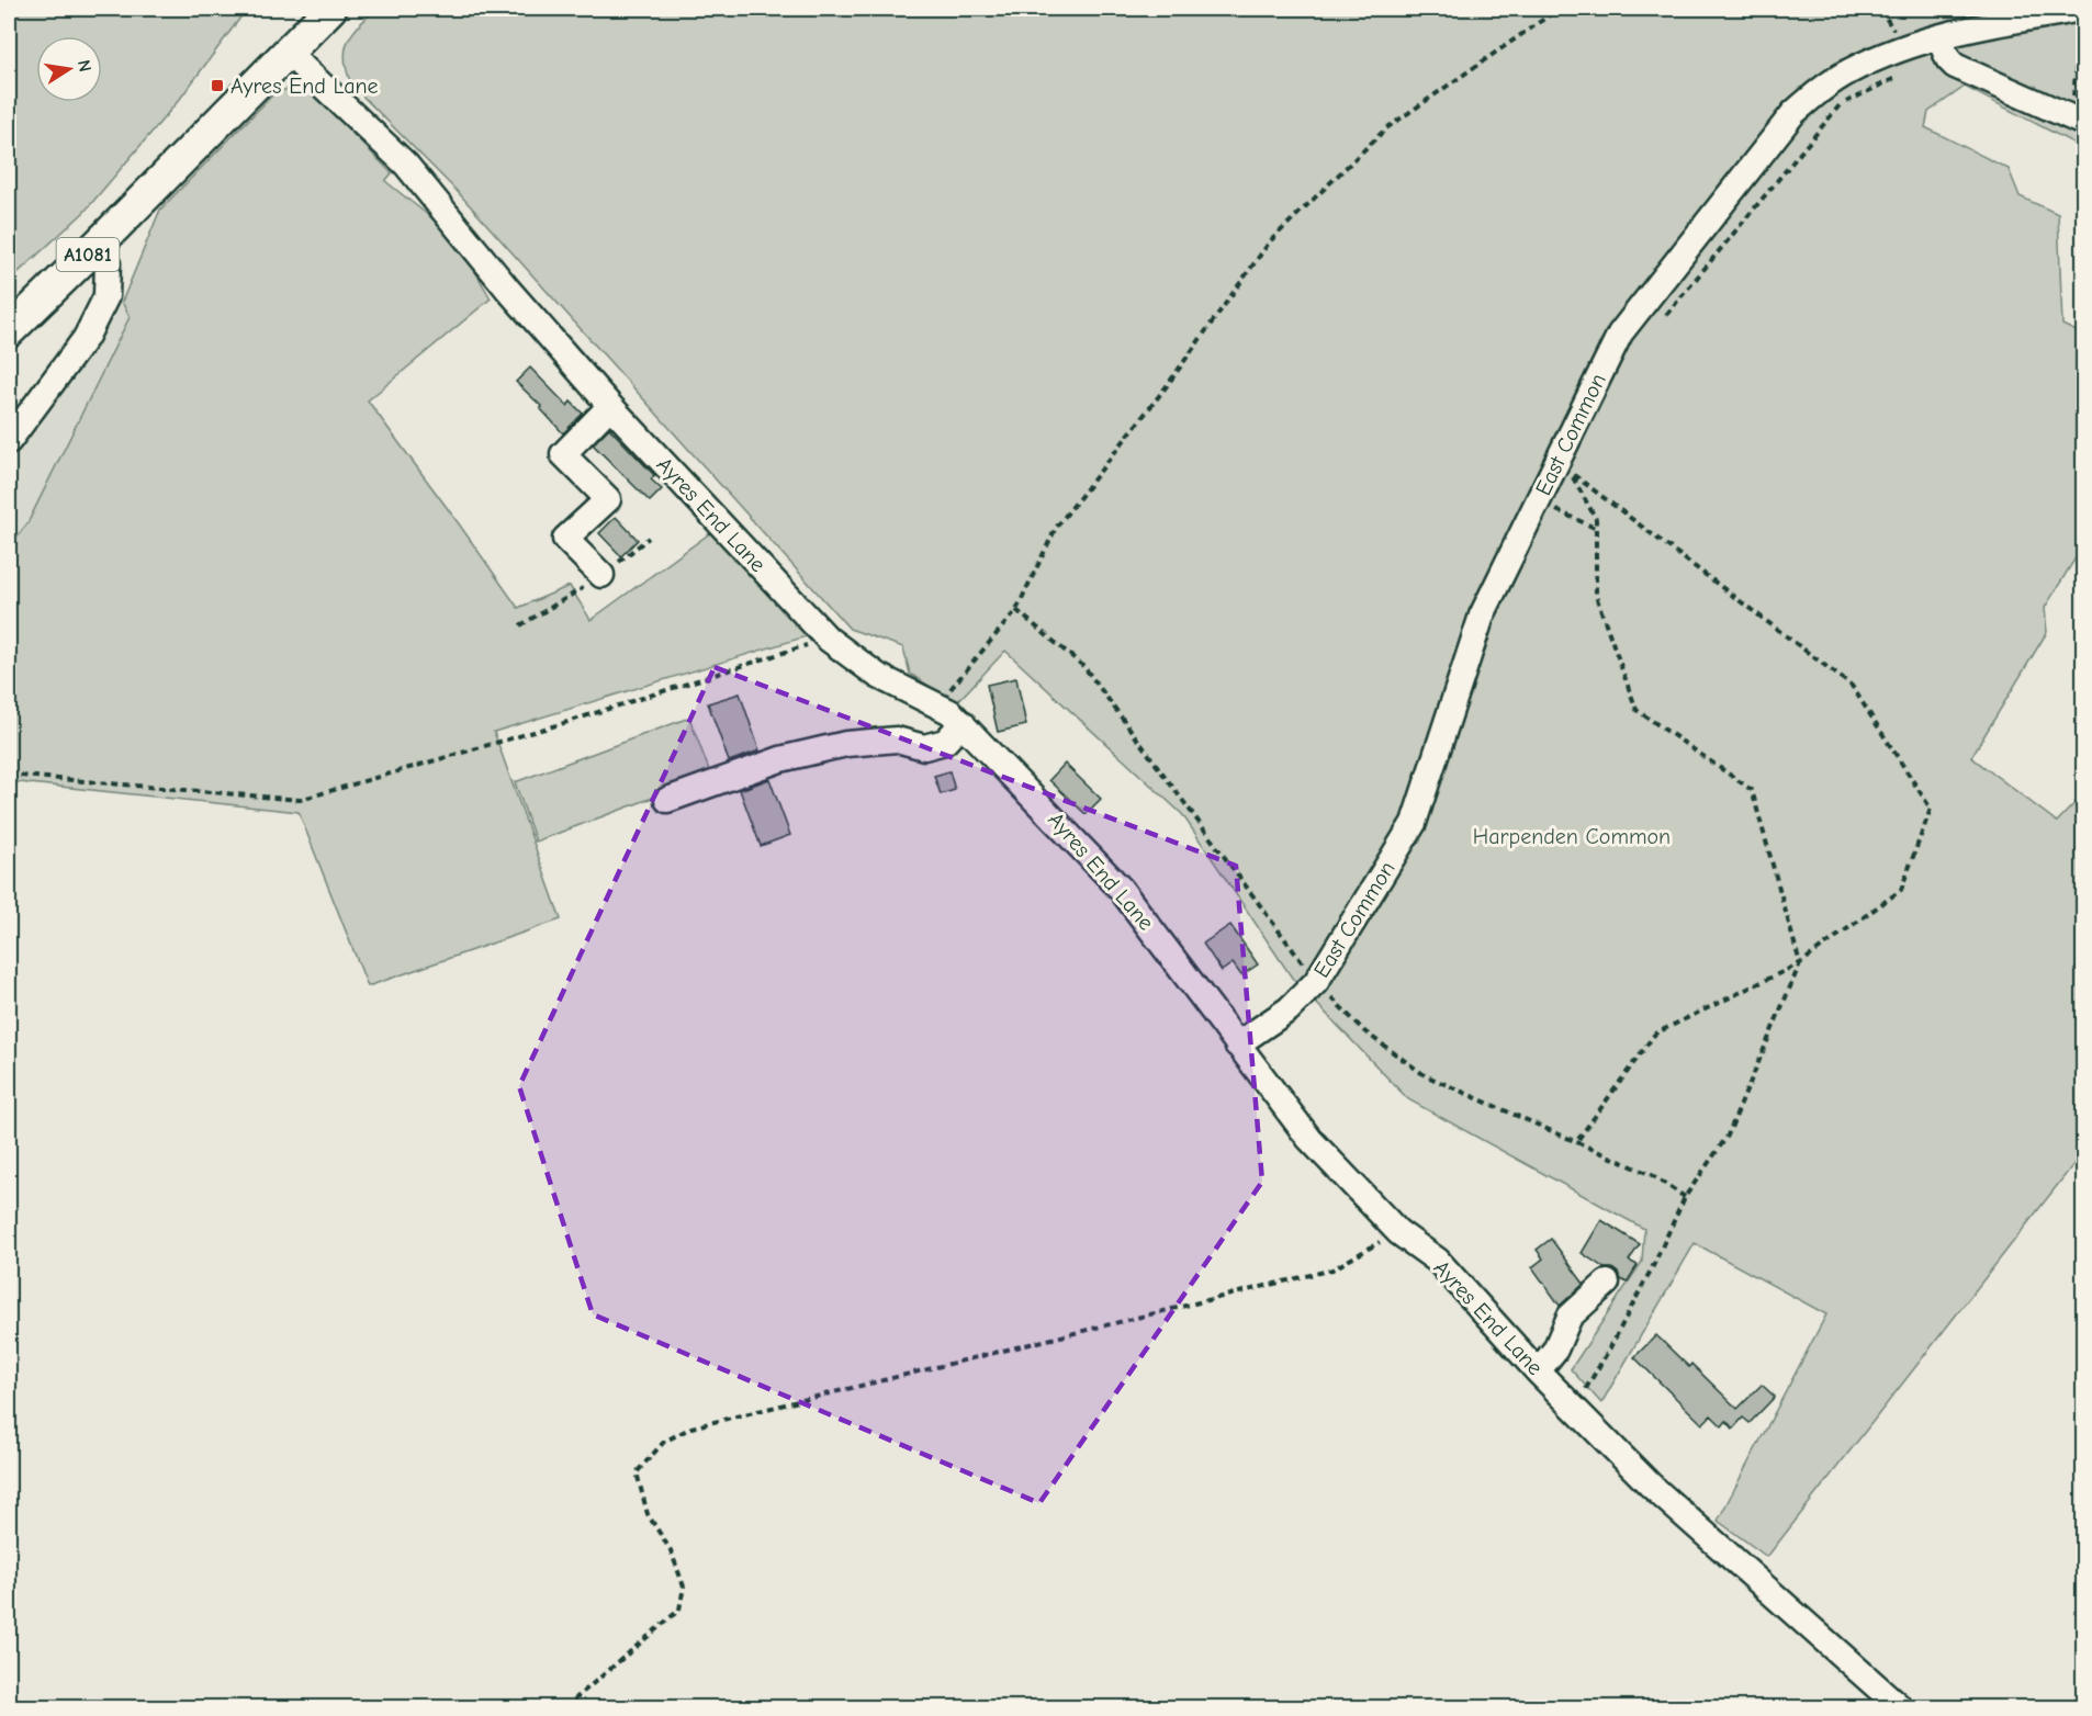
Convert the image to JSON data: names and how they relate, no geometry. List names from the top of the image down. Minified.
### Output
{"streets":{"main road":["A1081"],"street":["East Common","Ayres End Lane"]},"crossings":[["A1081","Ayres End Lane"],["East Common","Ayres End Lane"]],"parks":["Harpenden Common"],"places":{"transit":["Ayres End Lane"]},"north":"right"}
